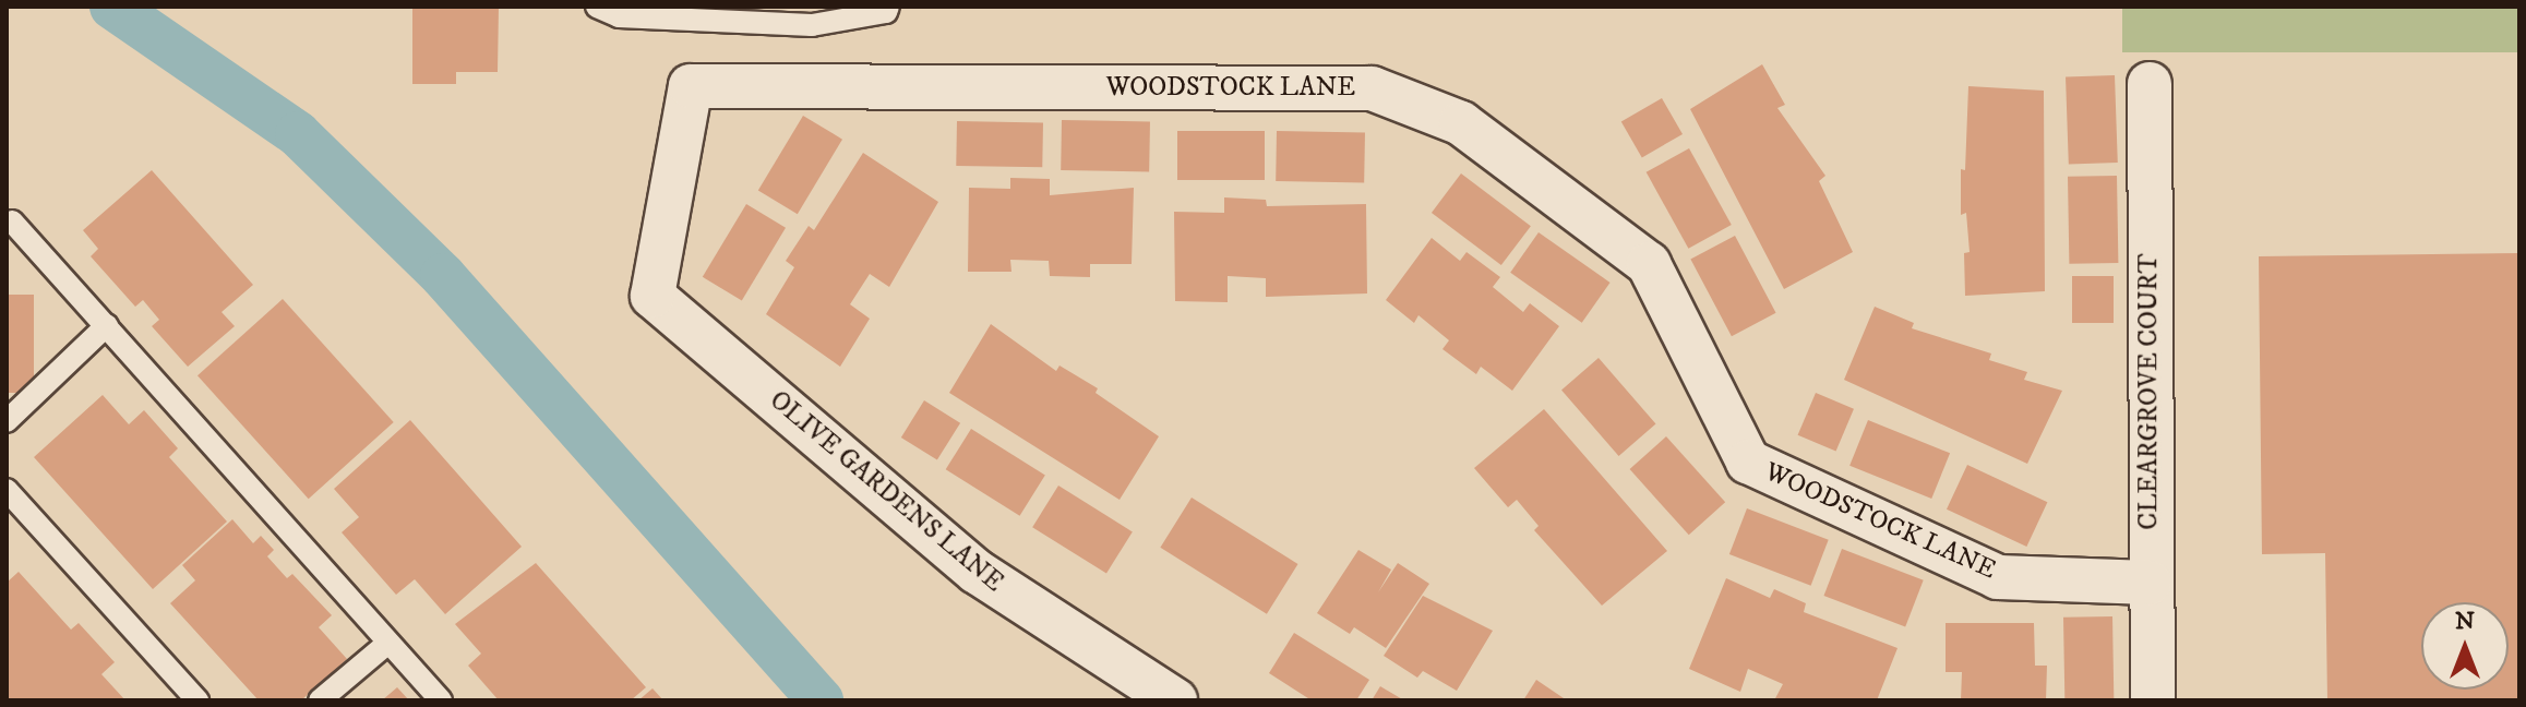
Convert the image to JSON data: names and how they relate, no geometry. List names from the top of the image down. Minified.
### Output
{"streets":{"street":["WOODSTOCK LANE","CLEARGROVE COURT","OLIVE GARDENS LANE"]},"crossings":[["WOODSTOCK LANE","CLEARGROVE COURT"],["WOODSTOCK LANE","OLIVE GARDENS LANE"]],"north":"top"}
